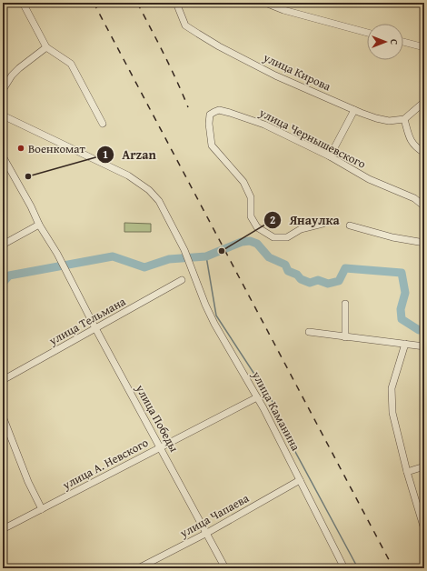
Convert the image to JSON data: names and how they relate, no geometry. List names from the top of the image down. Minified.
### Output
{"streets":{"street":["улица Кирова","улица Чернышевского","улица Тельмана","улица Каманина","улица Победы","улица А. Невского","улица Чапаева"]},"crossings":[["улица Тельмана","улица Победы"],["улица Каманина","улица А. Невского"],["улица Каманина","улица Чапаева"],["улица Победы","улица А. Невского"],["улица Победы","улица Чапаева"]],"places":["Военкомат","Arzan","Янаулка"],"north":"right"}
